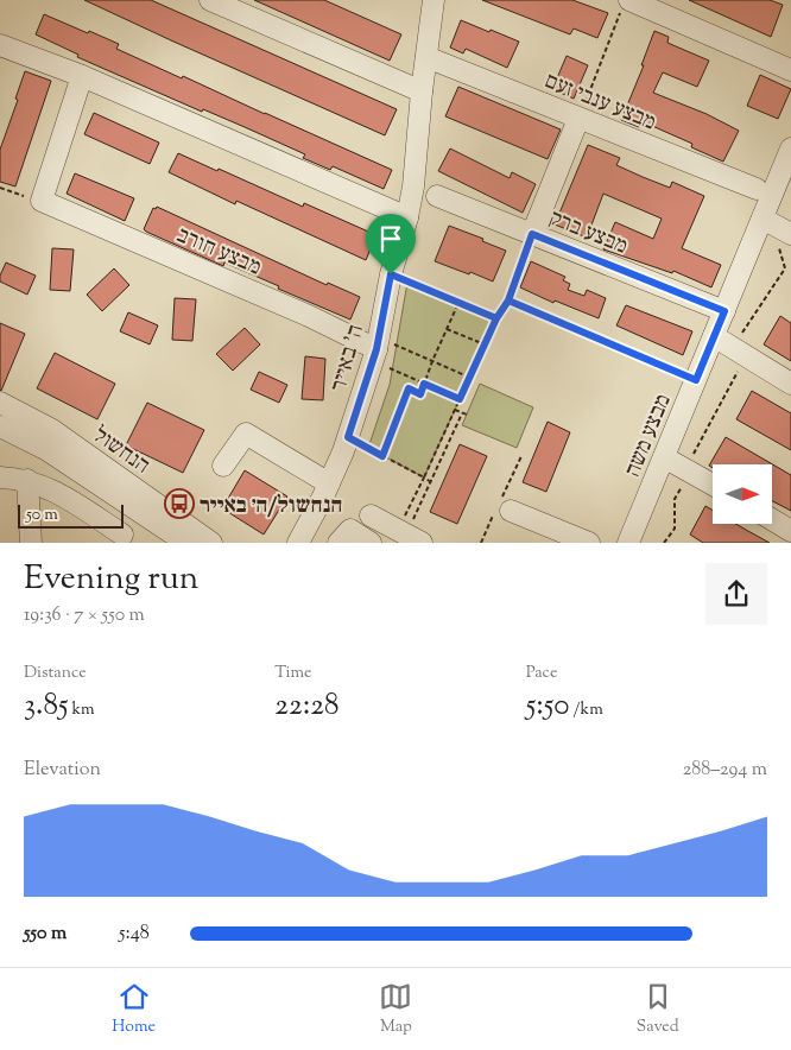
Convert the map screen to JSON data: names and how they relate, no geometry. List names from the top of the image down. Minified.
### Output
{"streets":{"street":["מבצע ענבי זעם","מבצע ברק","מבצע חורב","ה' באייר","מבצע משה","הנחשול"]},"crossings":[["מבצע ענבי זעם","ה' באייר"],["מבצע ברק","מבצע משה"],["מבצע חורב","ה' באייר"]],"places":{"bus stop":["הנחשול/ה׳ באייר"]},"scale_bar":"50 m","north":"right","page":{"scale":"50 m","heading":["Evening run","19:36 · 7 × 550 m"],"stats":[["Distance","3.85 km"],["Time","22:28"],["Pace","5:50 /km"]],"chart":["Elevation","288–294 m"],"list":[{"name":"550 m","note":"5:48"}],"tabs":["Home","Map","Saved"]}}
